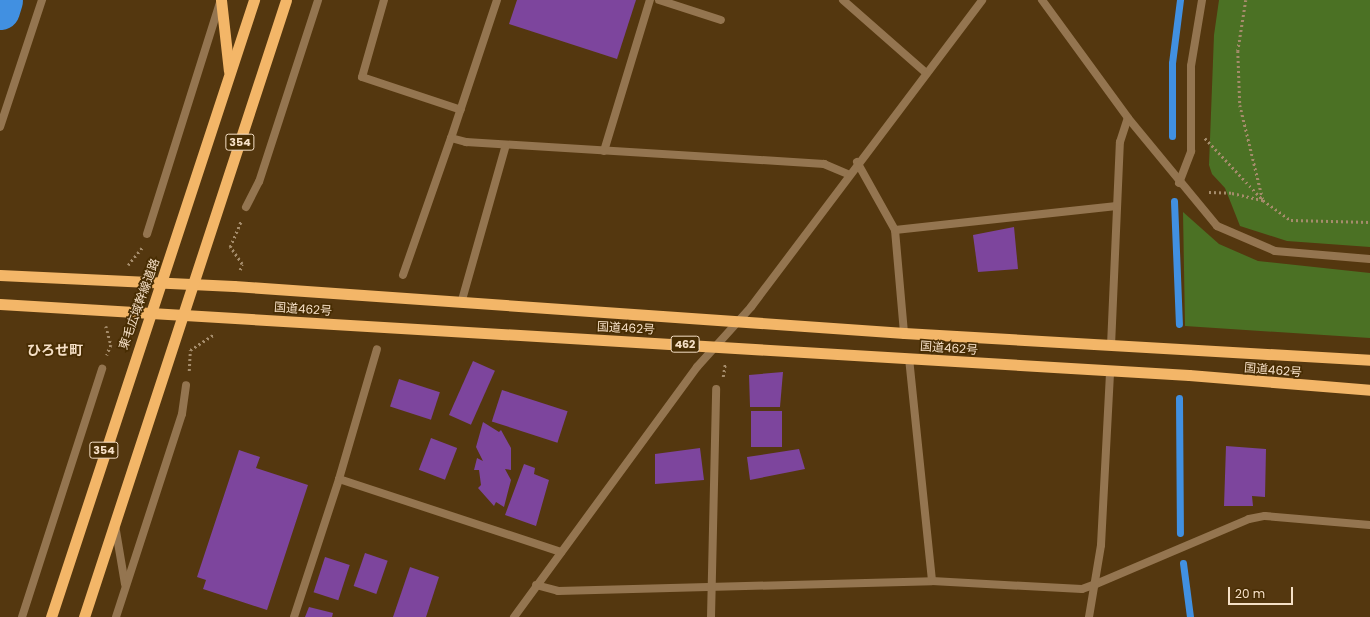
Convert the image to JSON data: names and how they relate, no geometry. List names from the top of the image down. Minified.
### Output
{"streets":{"highway":["354","東毛広域幹線道路","国道462号","462"]},"crossings":[["354","国道462号"],["東毛広域幹線道路","国道462号"]],"districts":["ひろせ町"],"scale_bar":"20 m"}
